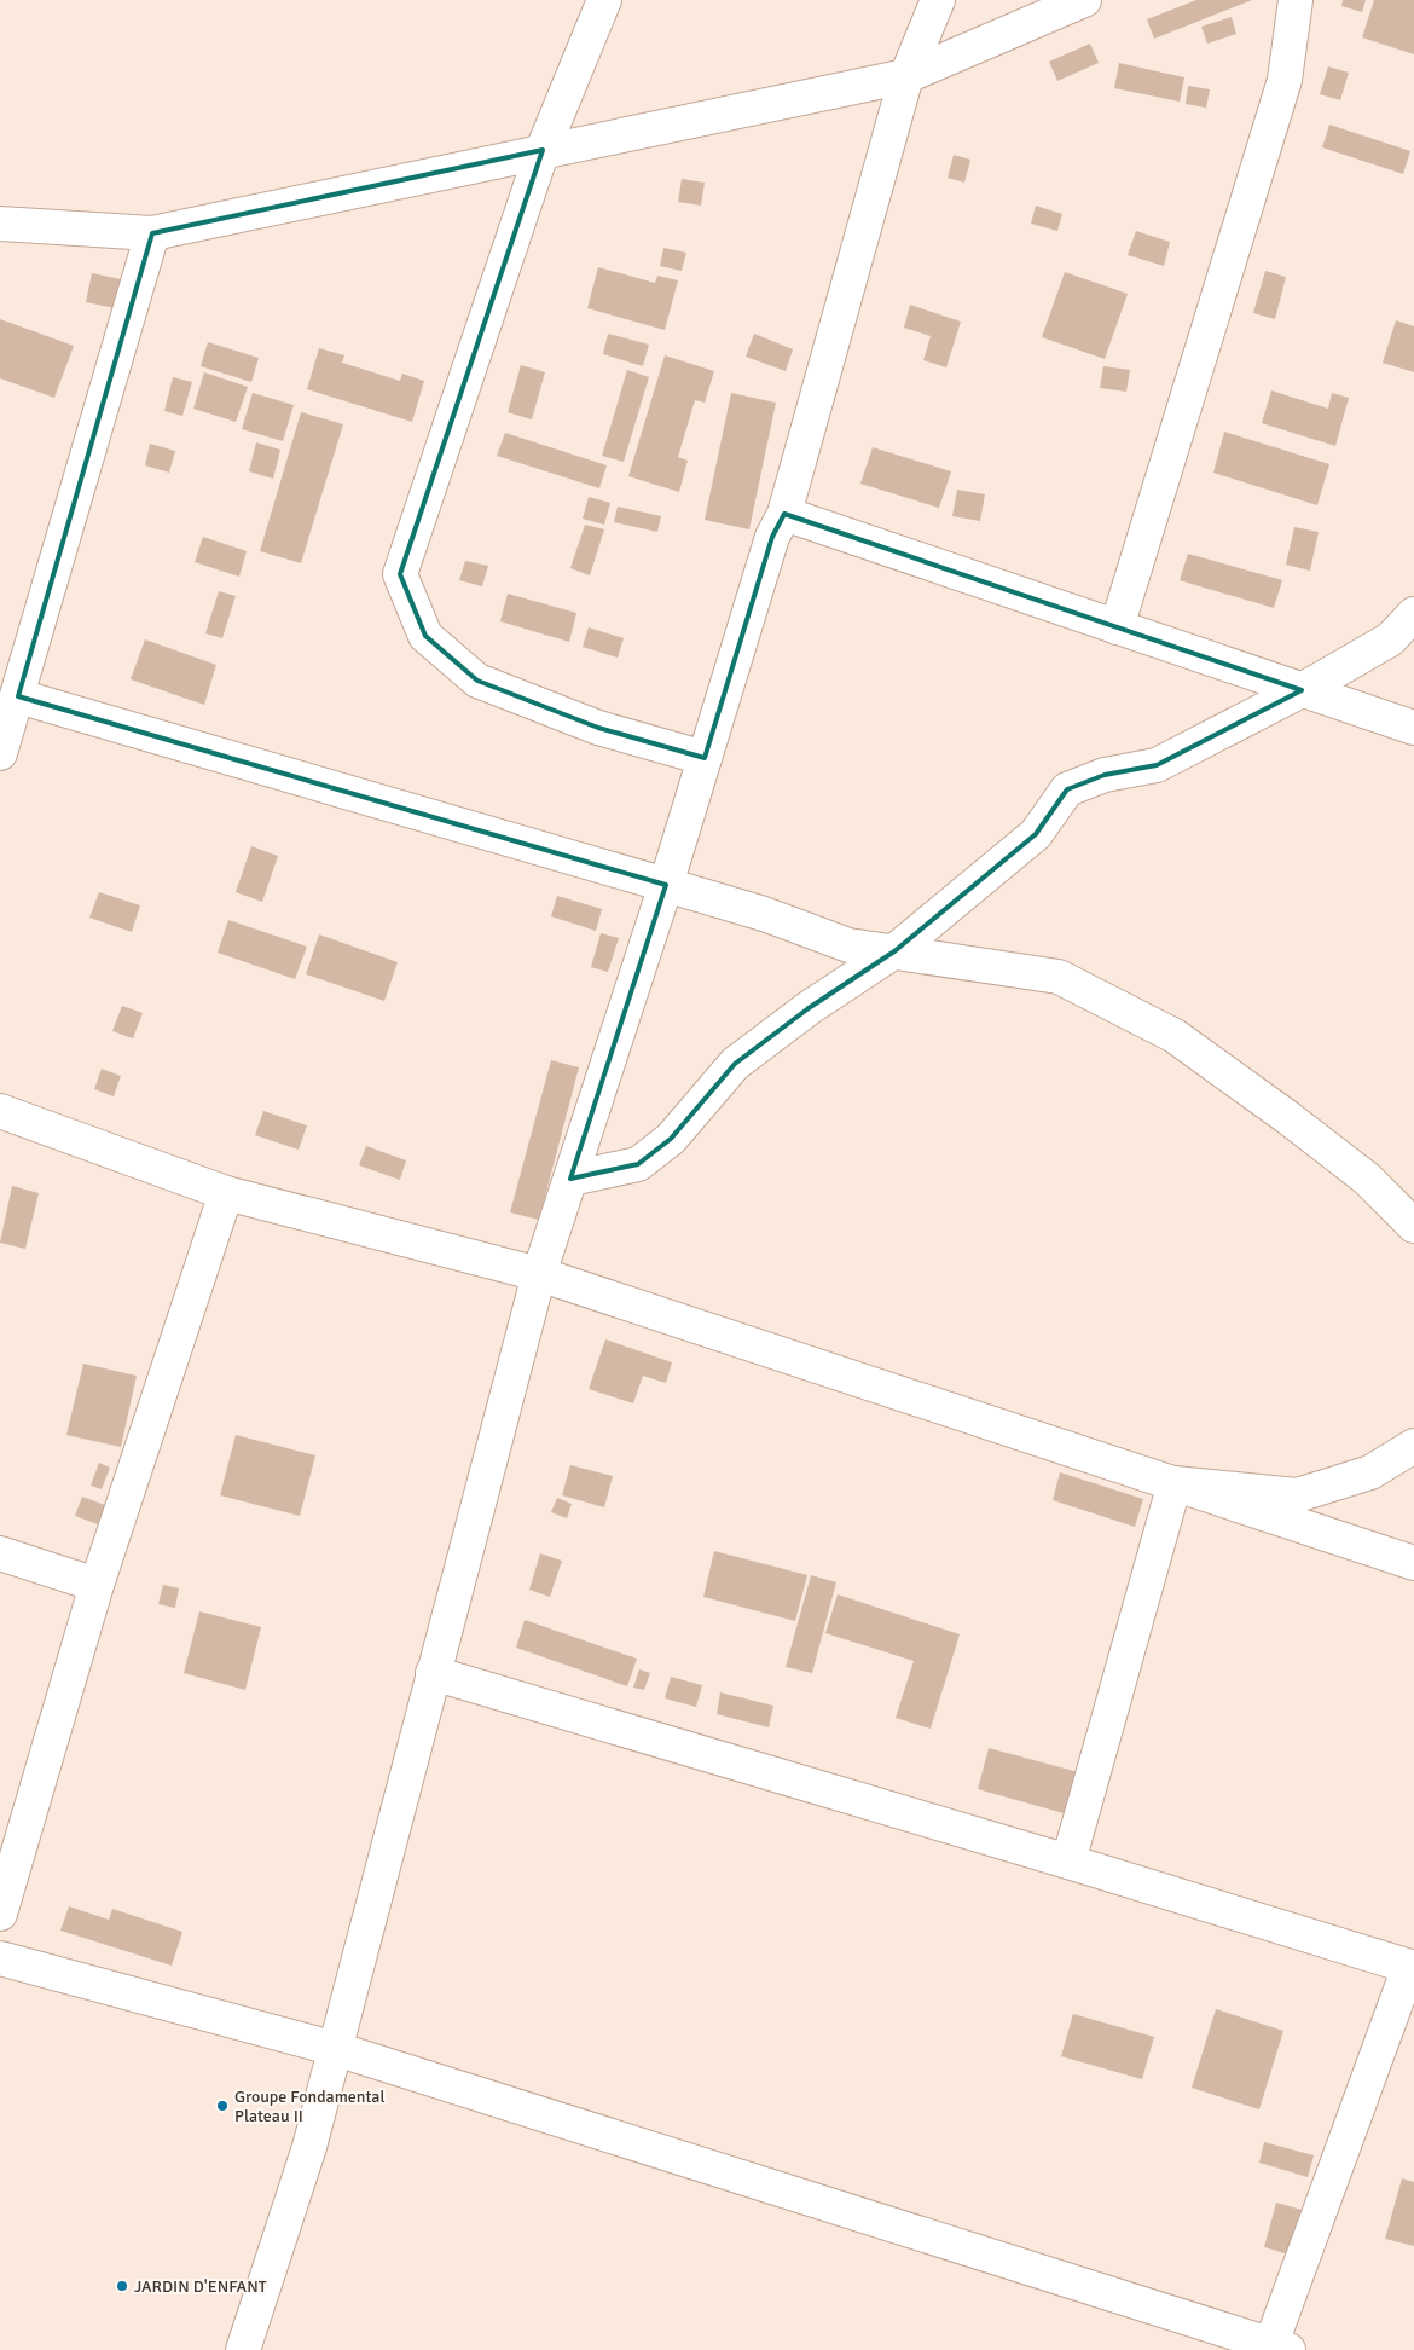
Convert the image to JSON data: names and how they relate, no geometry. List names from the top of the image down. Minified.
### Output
{"places":["Groupe Fondamental Plateau II","JARDIN D'ENFANT"]}
